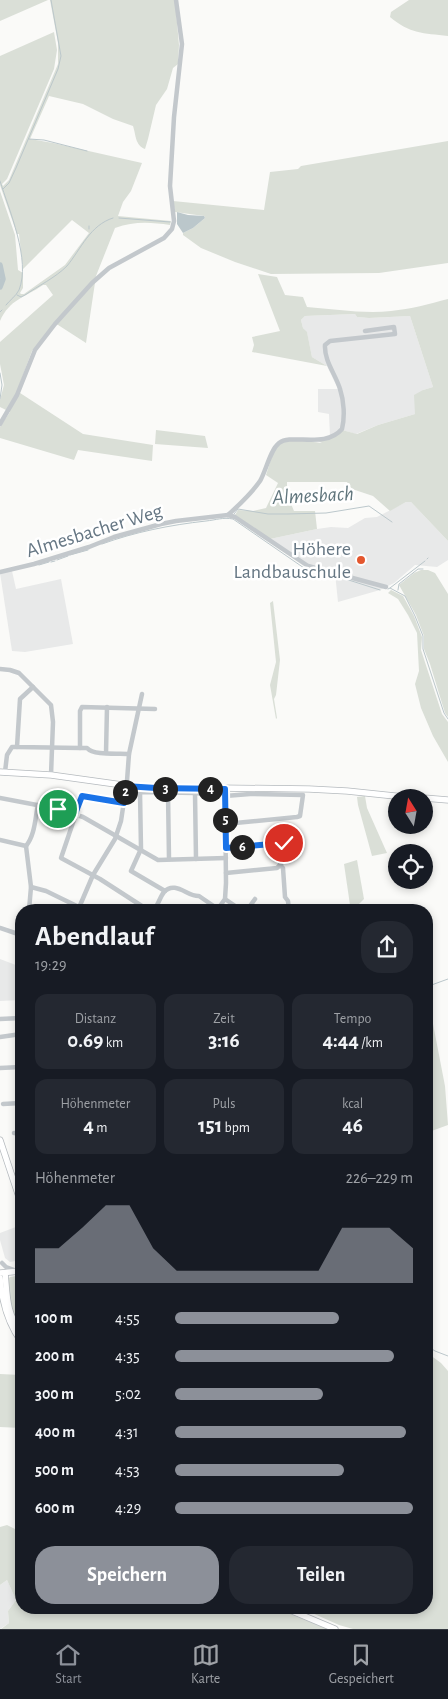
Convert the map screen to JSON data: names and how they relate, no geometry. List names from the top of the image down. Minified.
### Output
{"streets":{"street":["Almesbacher Weg"]},"water":["Almesbach"],"places":["Höhere Landbauschule"],"north":"top","page":{"pins":["3","4","2","5","6"],"heading":["Abendlauf","19:29"],"stats":[["Distanz","0.69 km"],["Zeit","3:16"],["Tempo","4:44 /km"],["Höhenmeter","4 m"],["Puls","151 bpm"],["kcal","46"]],"chart":["Höhenmeter","226–229 m"],"list":[{"name":"100 m","note":"4:55"},{"name":"200 m","note":"4:35"},{"name":"300 m","note":"5:02"},{"name":"400 m","note":"4:31"},{"name":"500 m","note":"4:53"},{"name":"600 m","note":"4:29"}],"buttons":["Speichern","Teilen"],"tabs":["Start","Karte","Gespeichert"]}}
